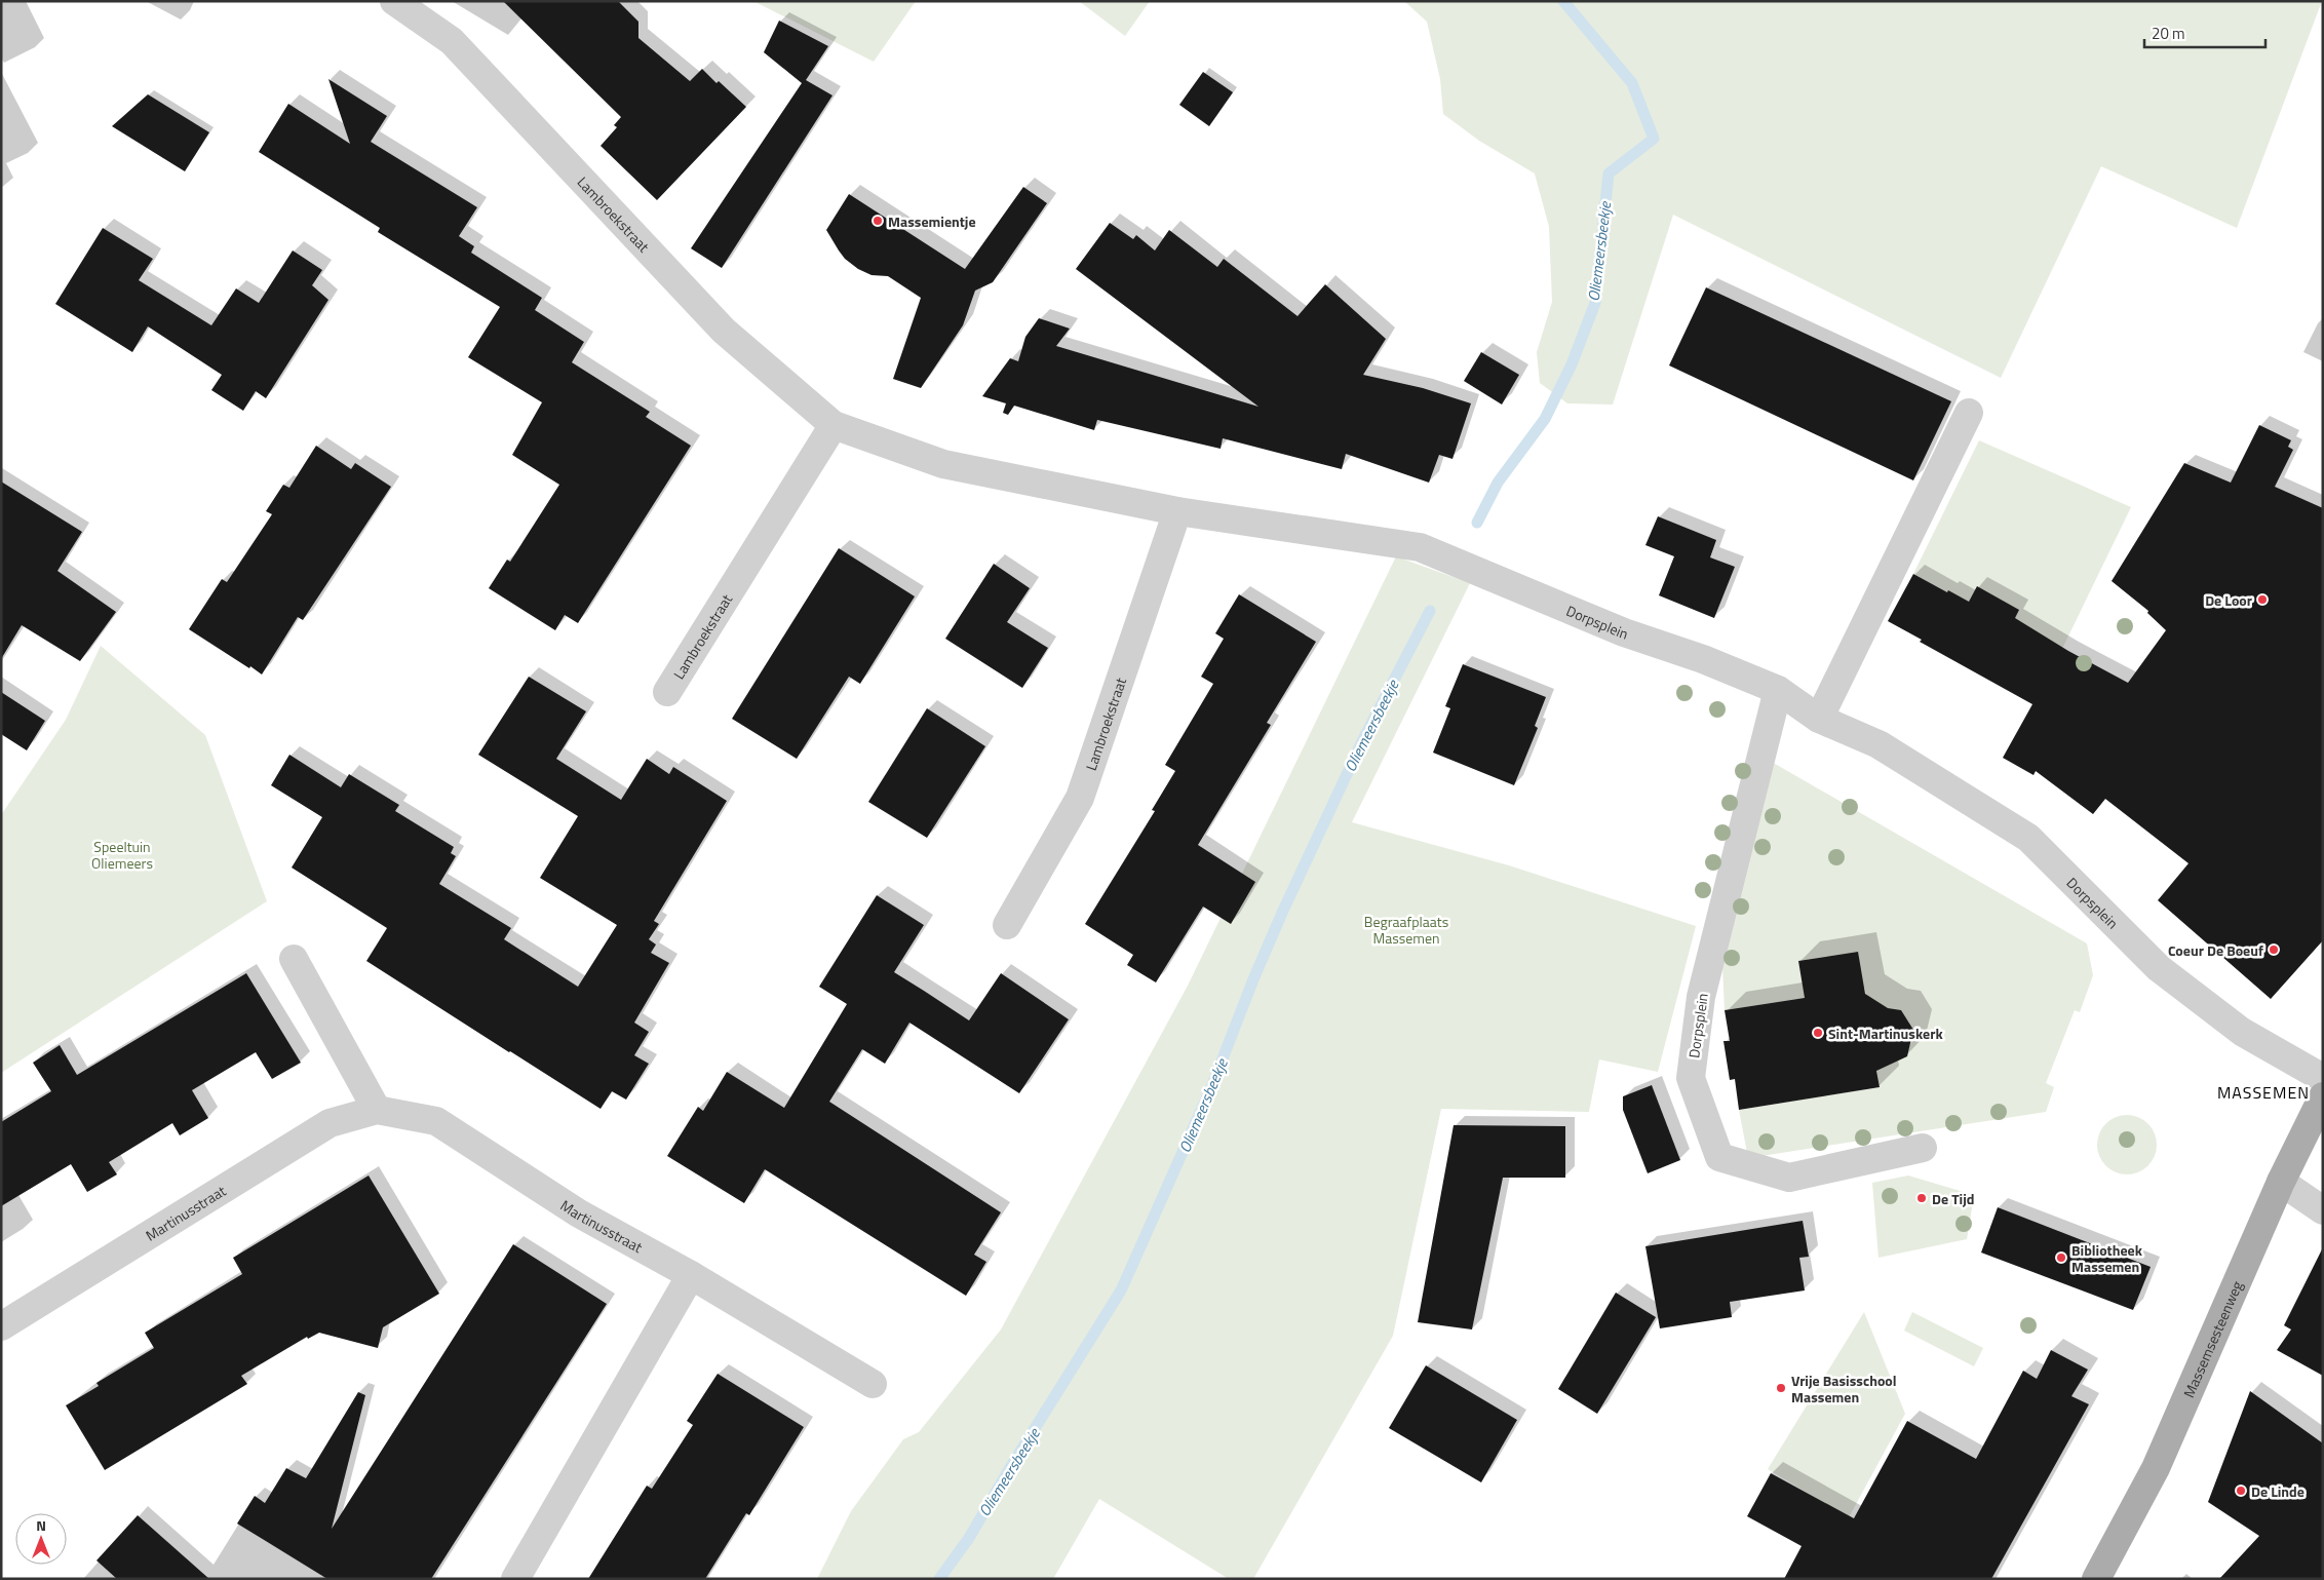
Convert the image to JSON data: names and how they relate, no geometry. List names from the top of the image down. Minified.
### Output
{"streets":{"main road":["Massemsesteenweg"],"street":["Lambroekstraat","Dorpsplein","Martinusstraat"]},"crossings":[["Lambroekstraat","Dorpsplein"]],"districts":["MASSEMEN"],"water":["Oliemeersbeekje"],"parks":["Speeltuin Oliemeers","Begraafplaats Massemen"],"places":["Massemientje","De Loor","Coeur De Boeuf","Sint-Martinuskerk","De Tijd","Bibliotheek Massemen","Vrije Basisschool Massemen","De Linde"],"scale_bar":"20 m","north":"top"}
